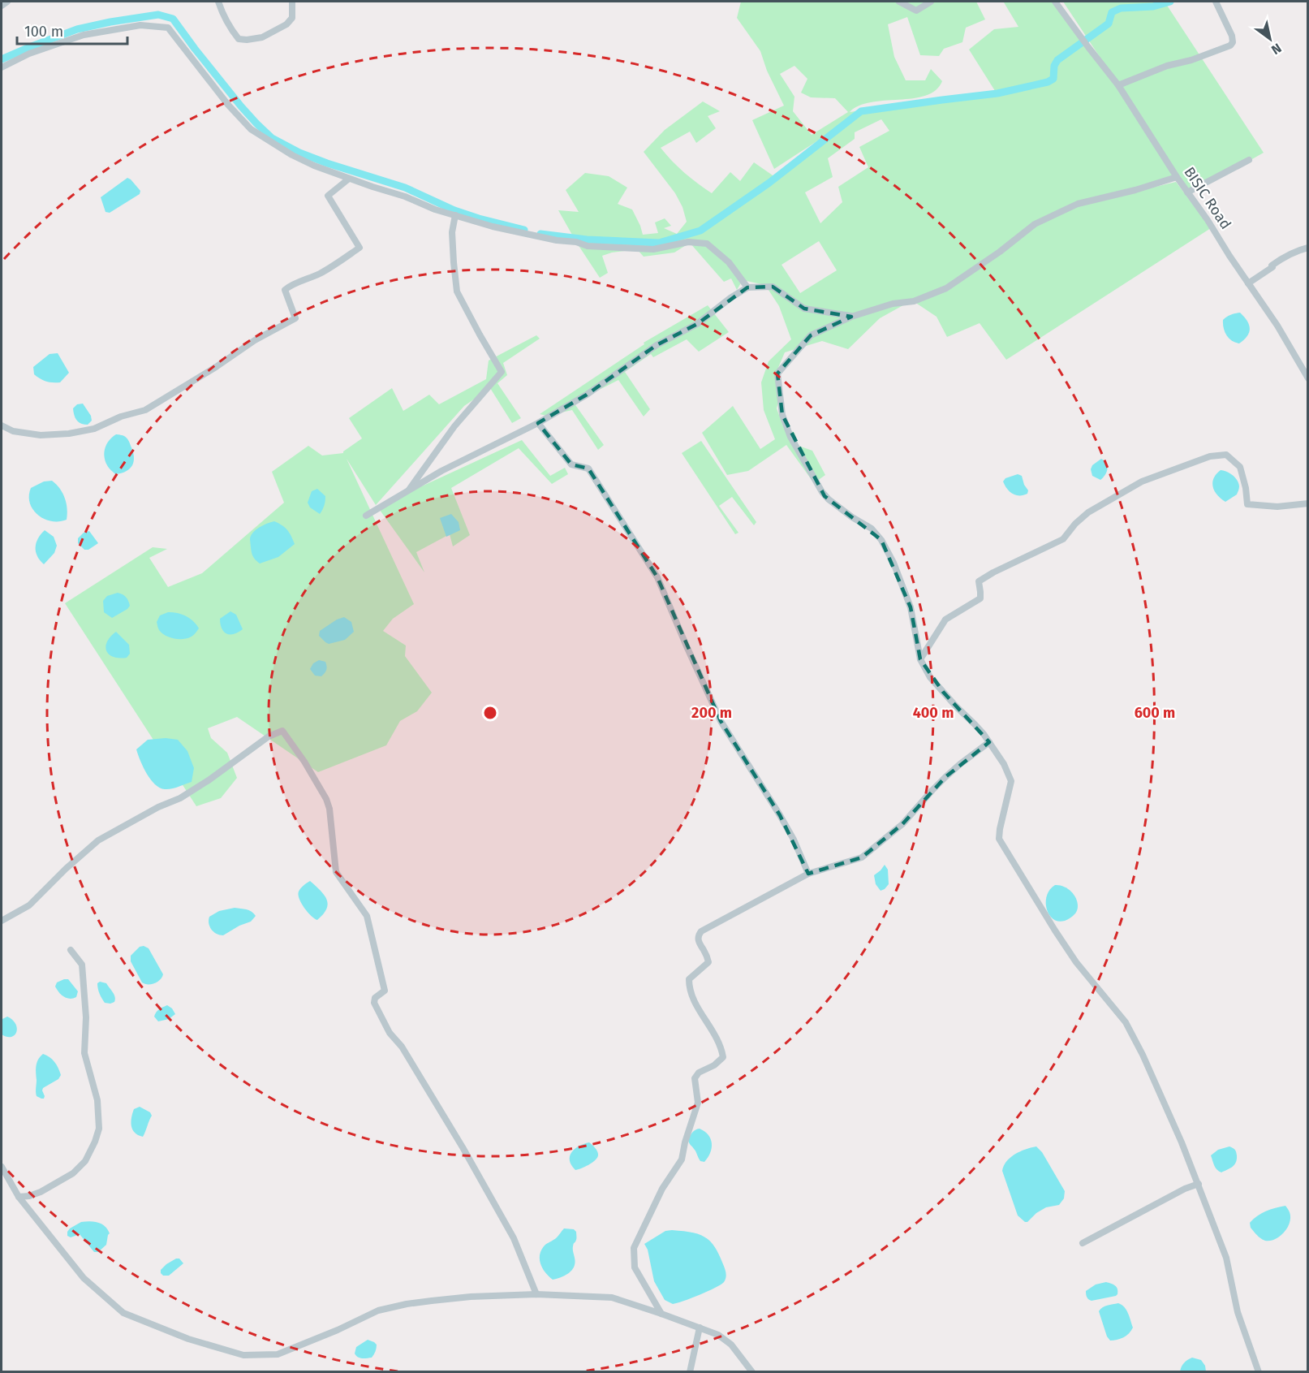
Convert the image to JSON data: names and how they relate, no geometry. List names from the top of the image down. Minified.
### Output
{"streets":{"street":["BISIC Road"]},"scale_bar":"100 m","north":"bottom right","rings":["200 m","400 m","600 m"]}
